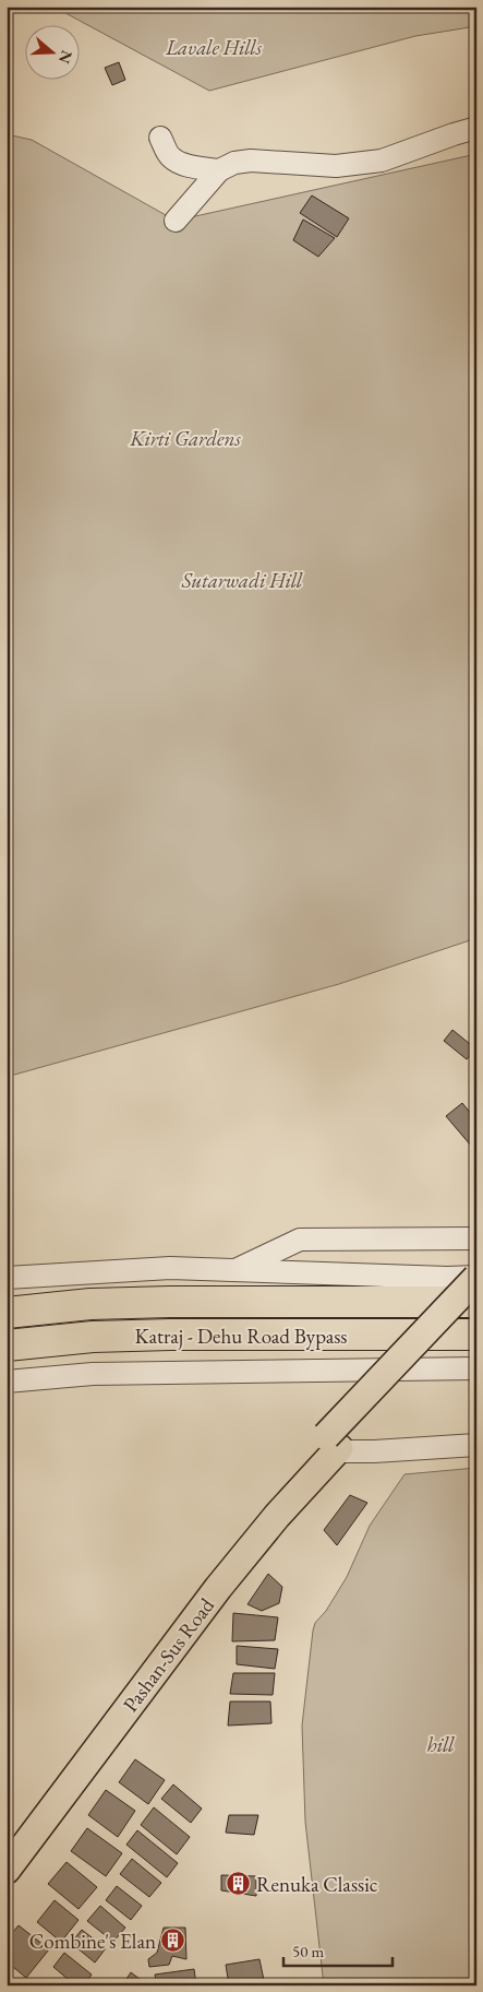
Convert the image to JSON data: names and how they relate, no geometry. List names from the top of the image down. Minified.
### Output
{"streets":{"highway":["Katraj - Dehu Road Bypass"],"main road":["Pashan-Sus Road"]},"parks":["Lavale Hills","Kirti Gardens","Sutarwadi Hill","hill"],"places":{"building":["Renuka Classic","Combine's Elan"]},"scale_bar":"50 m","north":"right"}
